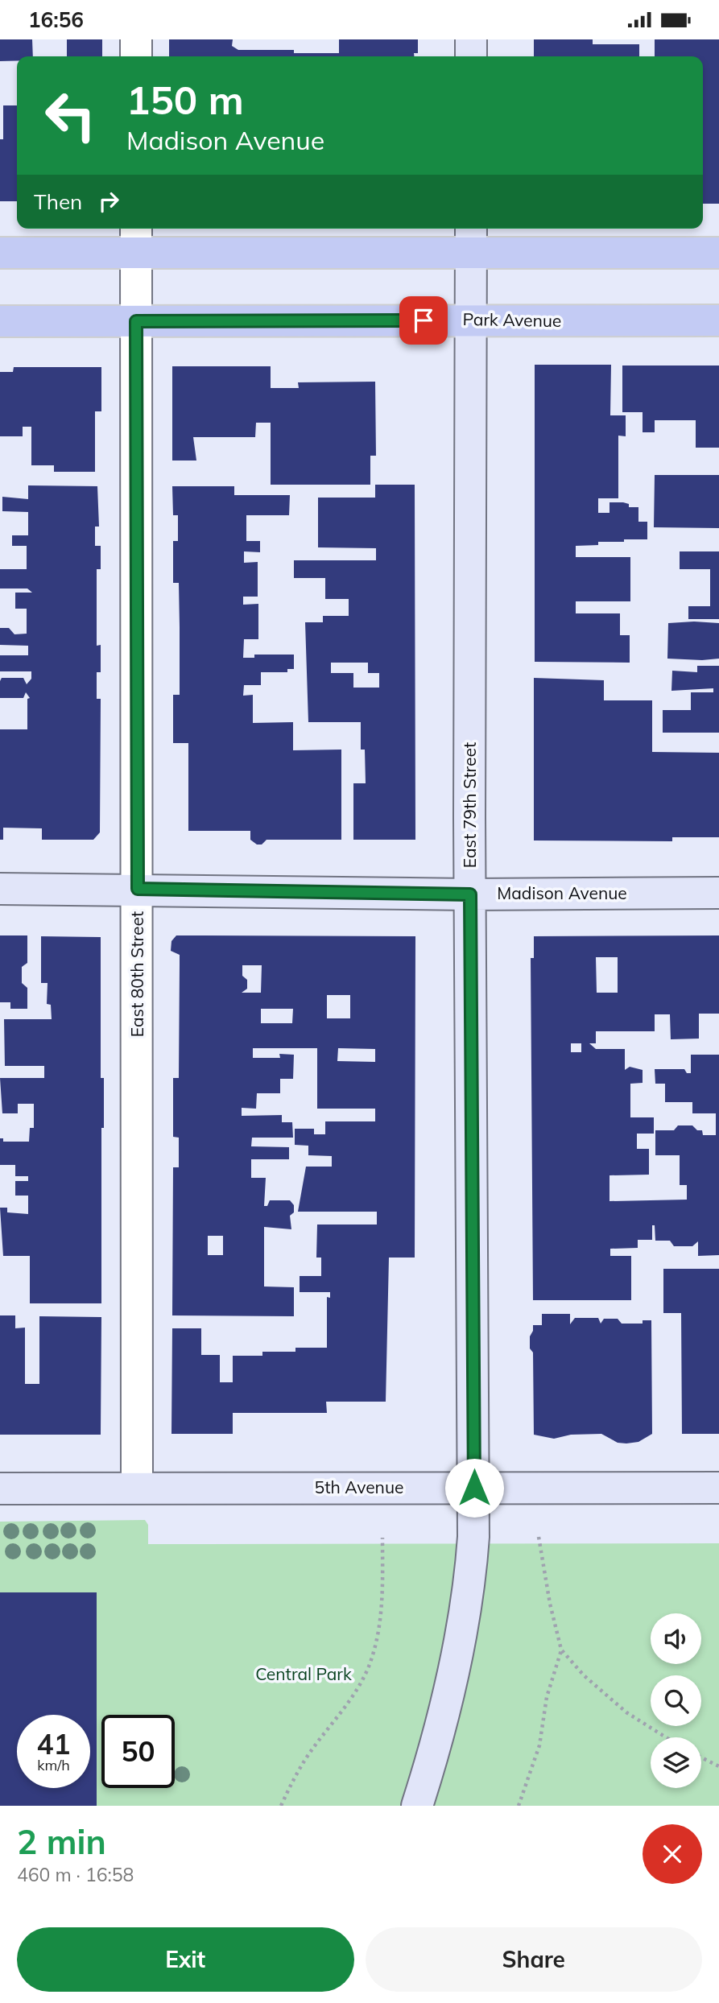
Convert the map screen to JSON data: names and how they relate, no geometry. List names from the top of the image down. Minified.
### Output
{"streets":{"main road":["Park Avenue","East 79th Street","Madison Avenue","5th Avenue"],"street":["East 80th Street"]},"crossings":[["Park Avenue","East 79th Street"],["Park Avenue","East 80th Street"],["East 79th Street","Madison Avenue"],["East 79th Street","5th Avenue"],["Madison Avenue","East 80th Street"],["East 80th Street","5th Avenue"]],"parks":["Central Park"],"page":{"status":"16:56","turn":["150 m","Madison Avenue"],"then":"Then","speed":"41 km/h","limit":"50","heading":["2 min","460 m · 16:58"],"buttons":["Exit","Share"]}}
